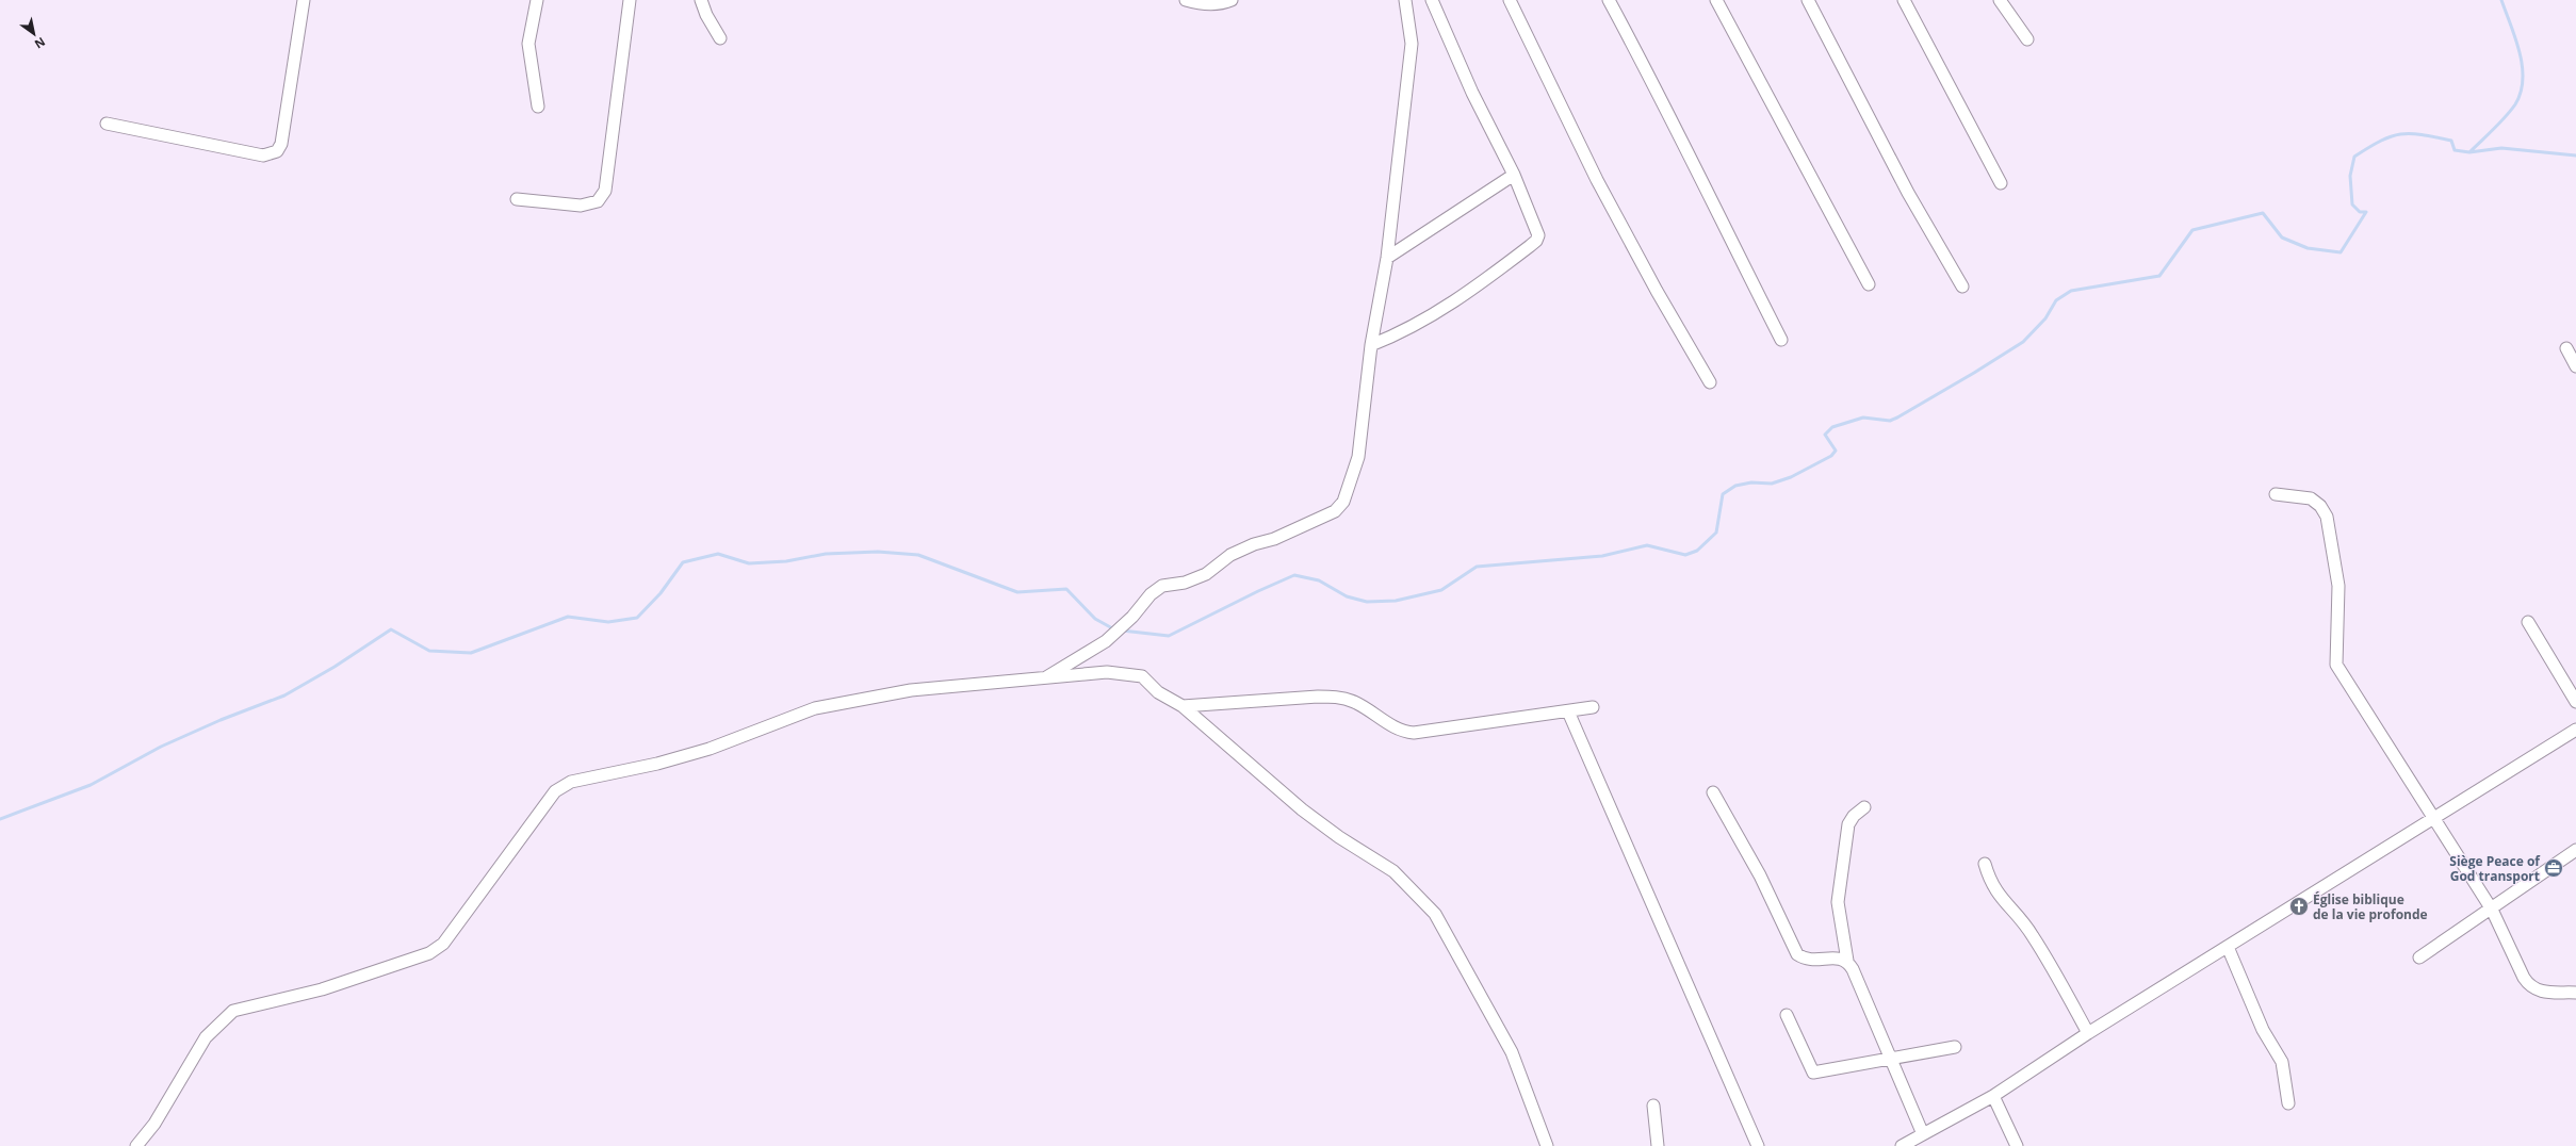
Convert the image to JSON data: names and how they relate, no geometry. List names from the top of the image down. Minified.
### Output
{"places":{"office":["Siège Peace of God transport"],"church":["Église biblique de la vie profonde"]},"north":"bottom right"}
